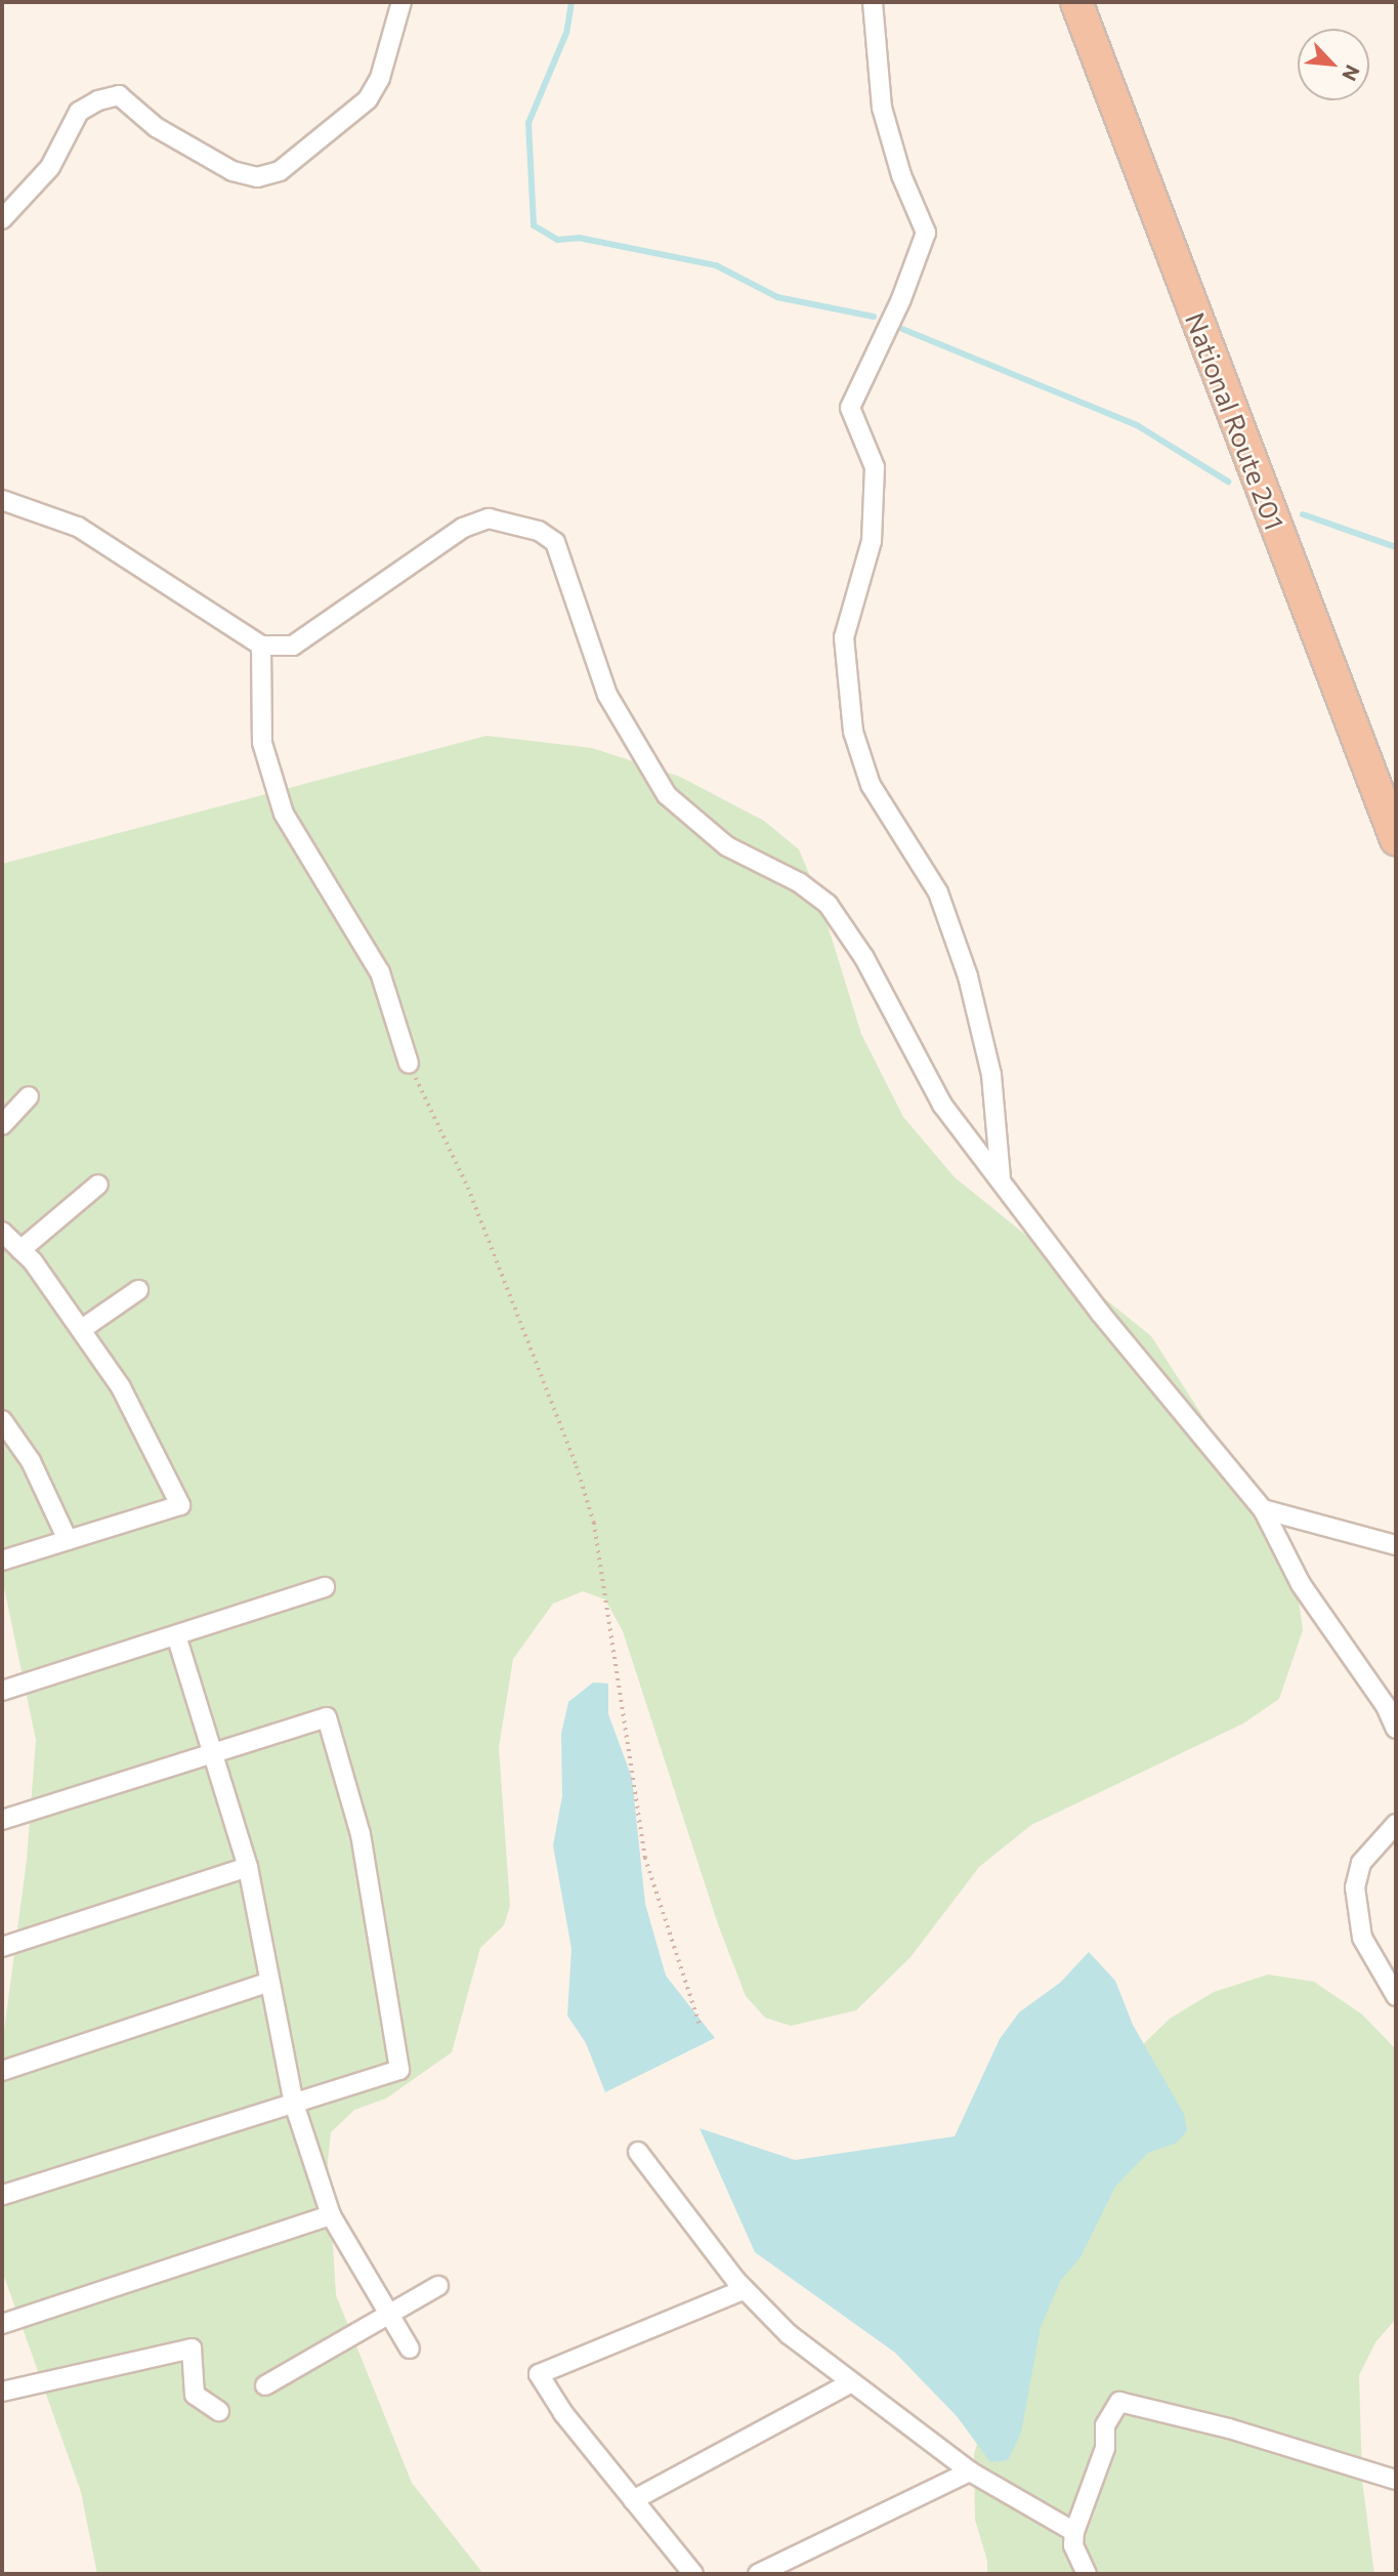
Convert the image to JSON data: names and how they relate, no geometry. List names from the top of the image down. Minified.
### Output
{"streets":{"highway":["National Route 201"]},"north":"bottom right"}
